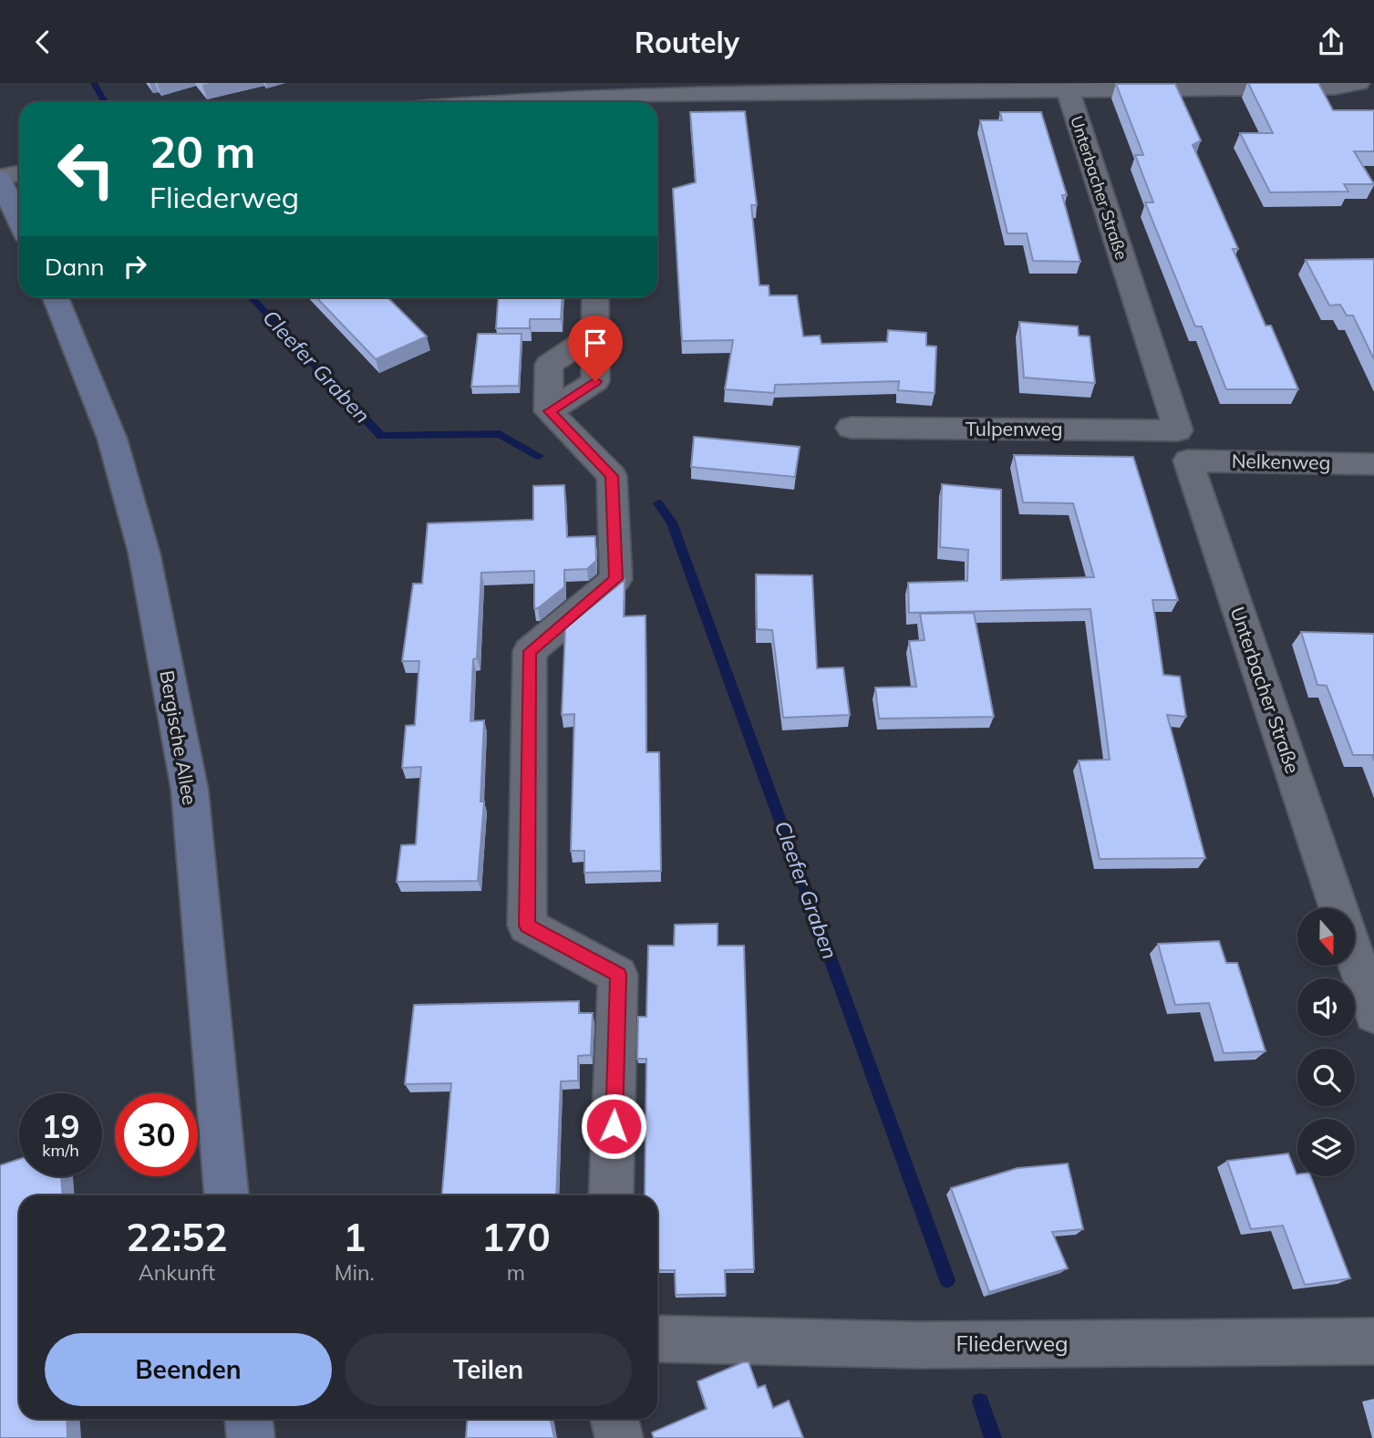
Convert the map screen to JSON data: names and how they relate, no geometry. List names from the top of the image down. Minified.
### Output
{"streets":{"main road":["Bergische Allee"],"street":["Unterbacher Straße","Tulpenweg","Nelkenweg","Fliederweg"]},"crossings":[["Unterbacher Straße","Tulpenweg"],["Unterbacher Straße","Nelkenweg"],["Tulpenweg","Nelkenweg"]],"water":["Cleefer Graben"],"north":"bottom","page":{"header":"Routely","turn":["20 m","Fliederweg"],"then":"Dann","speed":"19 km/h","limit":"30","eta":["22:52","Ankunft","1","Min.","170","m"],"buttons":["Beenden","Teilen"]}}
